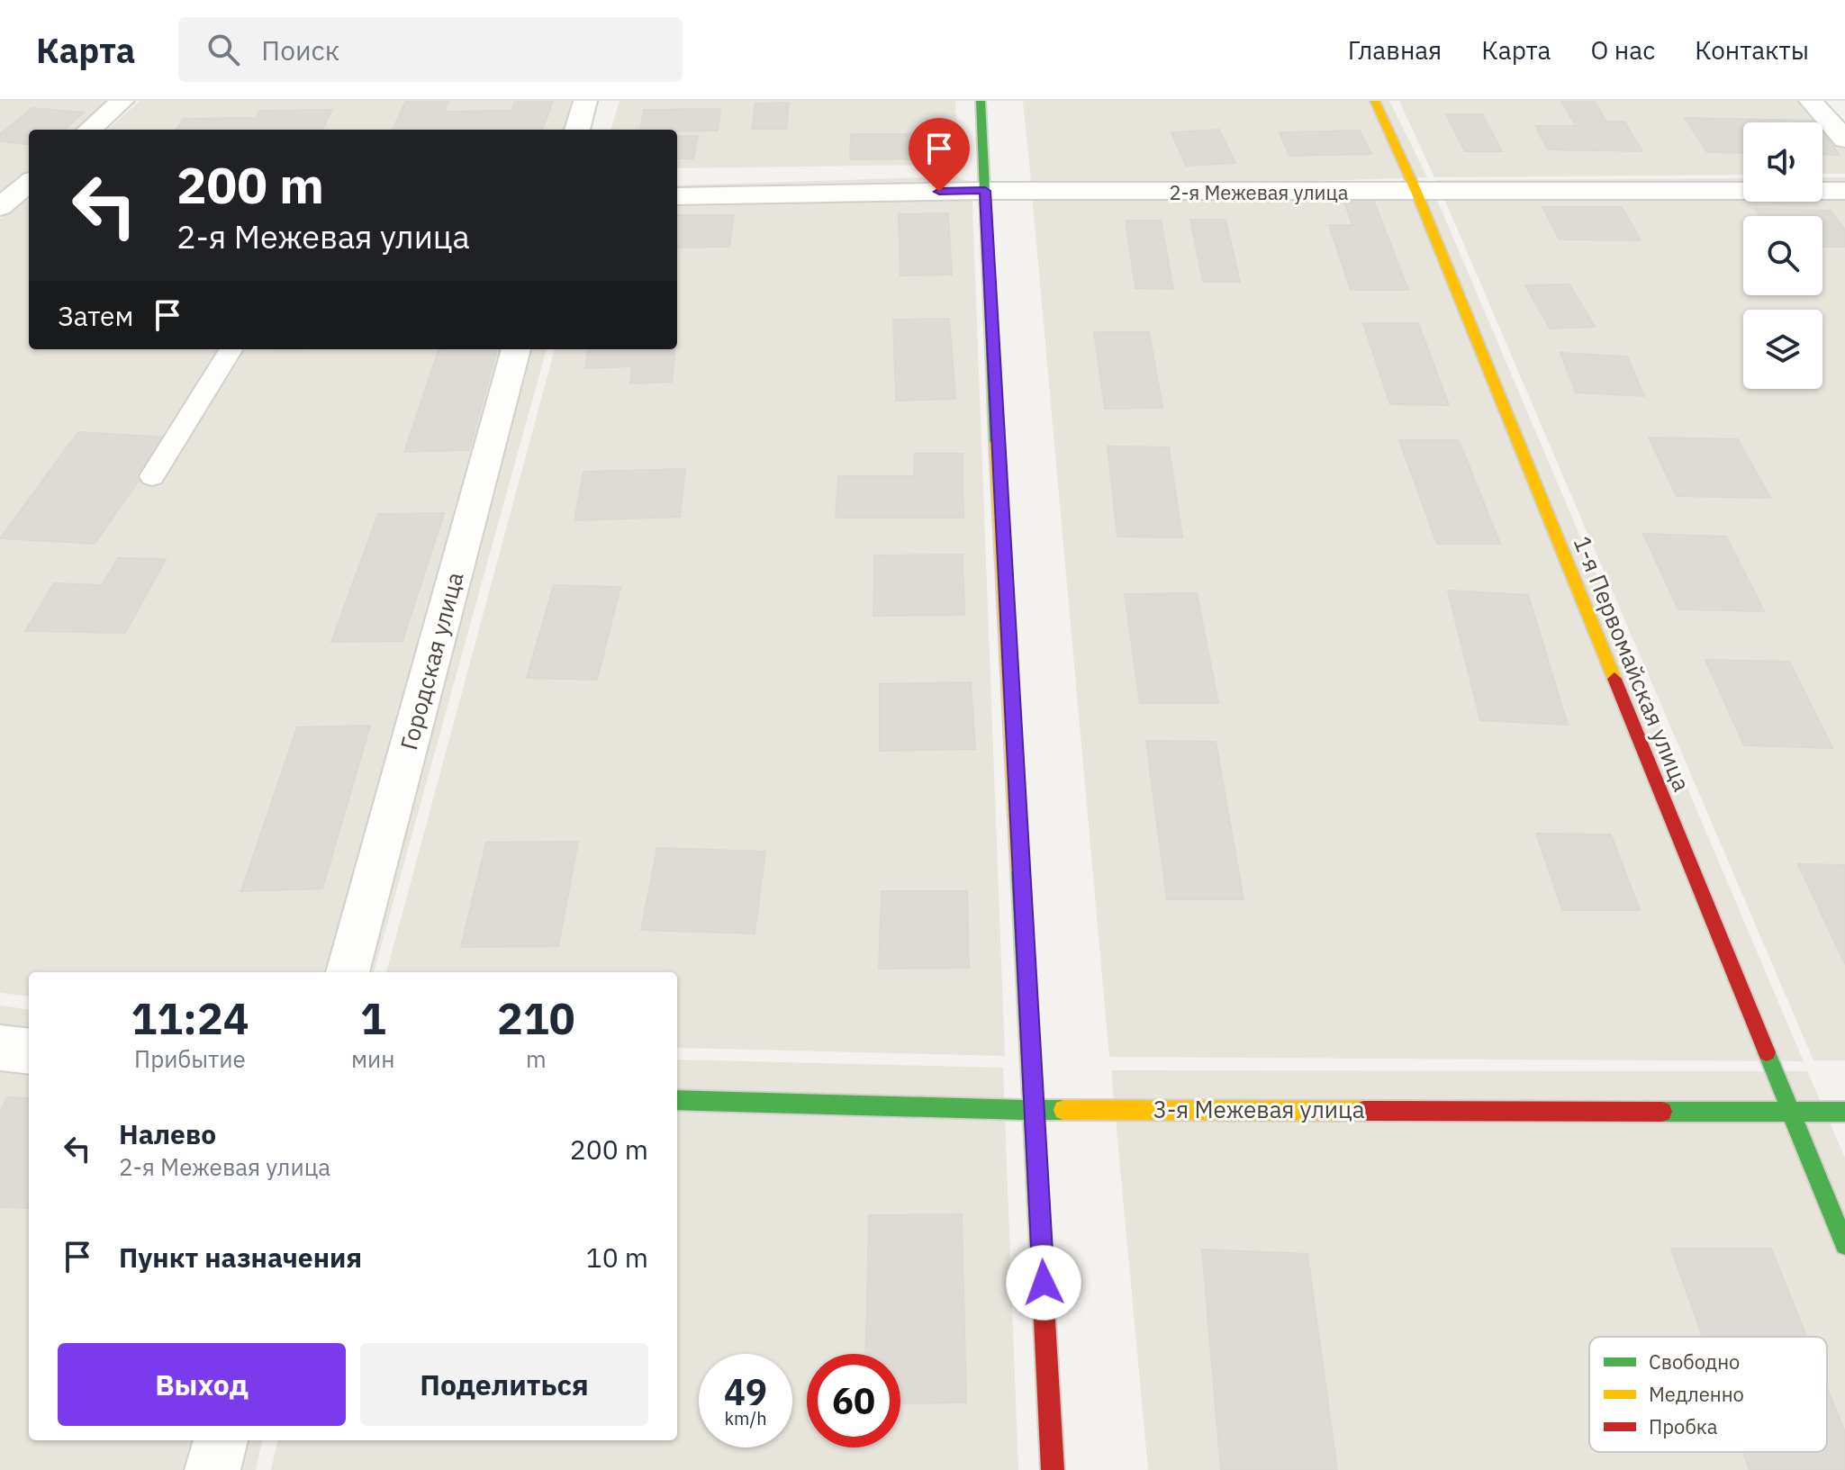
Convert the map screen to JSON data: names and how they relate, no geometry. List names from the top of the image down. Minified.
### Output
{"streets":{"street":["2-я Межевая улица","Городская улица","1-я Первомайская улица","3-я Межевая улица"]},"crossings":[["2-я Межевая улица","1-я Первомайская улица"],["1-я Первомайская улица","3-я Межевая улица"]],"legend":["Свободно","Медленно","Пробка"],"page":{"header":"Карта","search":"Поиск","nav":["Главная","Карта","О нас","Контакты"],"turn":["200 m","2-я Межевая улица"],"then":"Затем","eta":["11:24","Прибытие","1","мин","210","m"],"list":[{"name":"Налево","note":"2-я Межевая улица","value":"200 m"},{"name":"Пункт назначения","value":"10 m"}],"buttons":["Выход","Поделиться"],"speed":"49 km/h","limit":"60"}}
